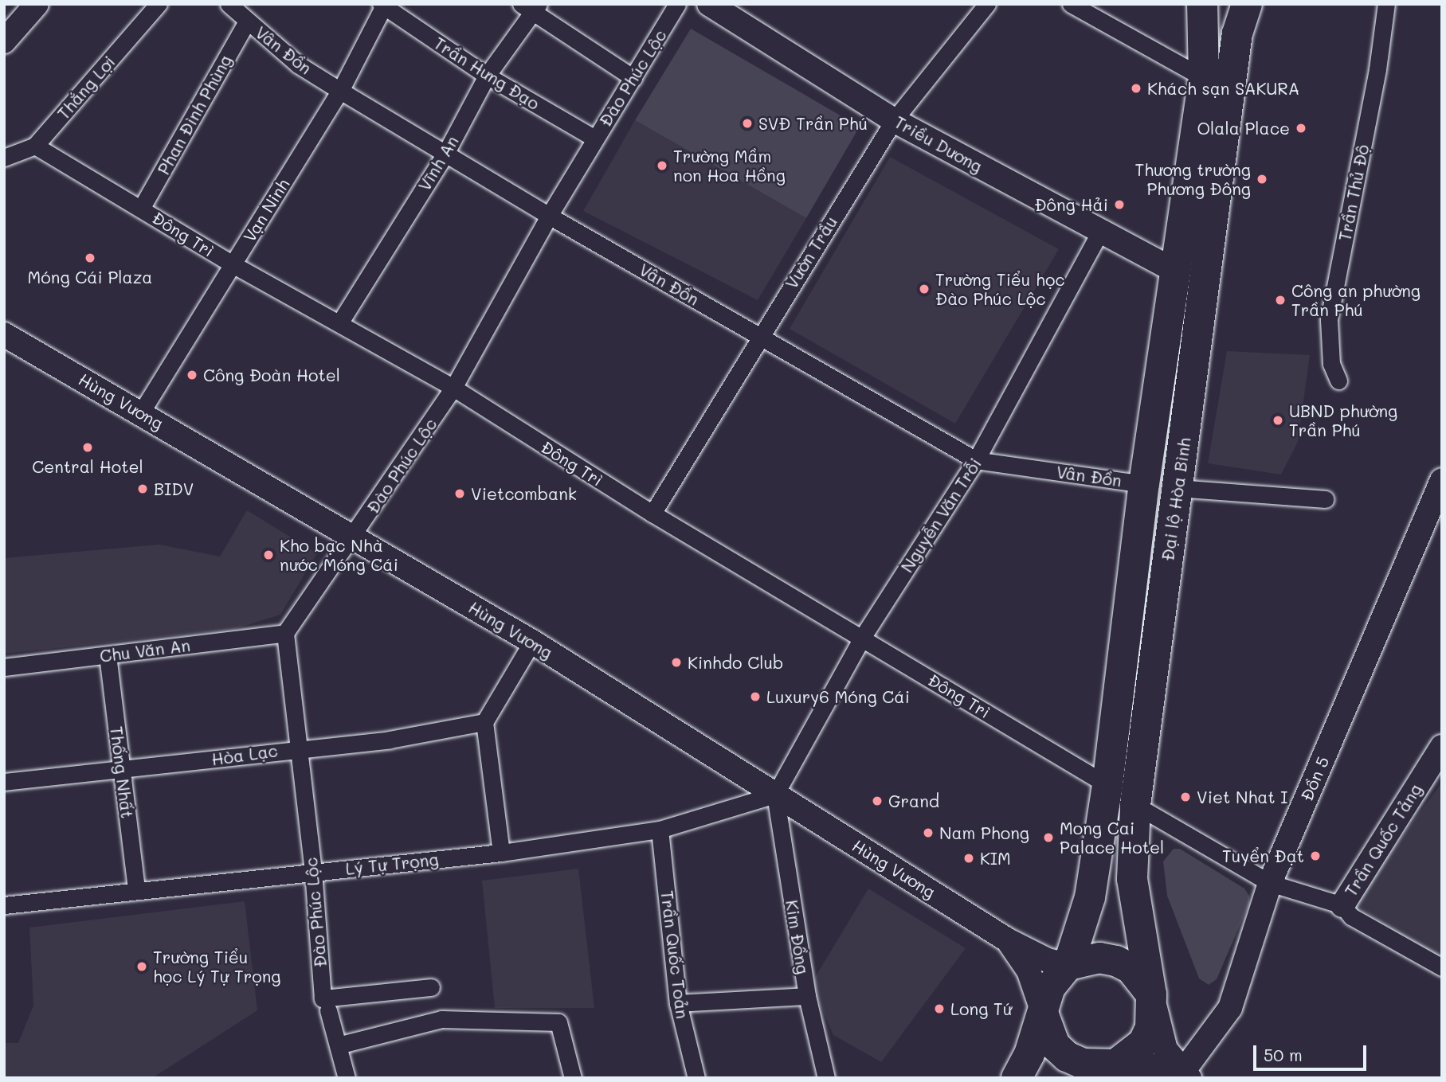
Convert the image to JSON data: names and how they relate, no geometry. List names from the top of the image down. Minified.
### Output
{"streets":{"highway":["Đại lộ Hòa Bình"],"main road":["Triều Dương","Hùng Vương","Đồn 5","Trần Quốc Tảng"],"street":["Vân Đồn","Trần Hưng Đạo","Đào Phúc Lộc","Thắng Lợi","Phan Đình Phùng","Vĩnh An","Trần Thủ Độ","Vạn Ninh","Đông Trì","Vườn Trầu","Nguyễn Văn Trỗi","Chu Văn An","Hòa Lạc","Thống Nhất","Lý Tự Trọng","Kim Đồng","Trần Quốc Toản"]},"crossings":[["Vân Đồn","Đào Phúc Lộc"],["Vân Đồn","Phan Đình Phùng"],["Vân Đồn","Vĩnh An"],["Vân Đồn","Vạn Ninh"],["Vân Đồn","Vườn Trầu"],["Vân Đồn","Đại lộ Hòa Bình"],["Vân Đồn","Nguyễn Văn Trỗi"],["Trần Hưng Đạo","Đào Phúc Lộc"],["Trần Hưng Đạo","Vĩnh An"],["Trần Hưng Đạo","Vạn Ninh"],["Đào Phúc Lộc","Đông Trì"],["Đào Phúc Lộc","Hùng Vương"],["Đào Phúc Lộc","Chu Văn An"],["Đào Phúc Lộc","Hòa Lạc"],["Đào Phúc Lộc","Lý Tự Trọng"],["Thắng Lợi","Đông Trì"],["Phan Đình Phùng","Đông Trì"],["Triều Dương","Vườn Trầu"],["Triều Dương","Đại lộ Hòa Bình"],["Triều Dương","Nguyễn Văn Trỗi"],["Vĩnh An","Đông Trì"],["Vạn Ninh","Đông Trì"],["Vạn Ninh","Hùng Vương"],["Đông Trì","Vườn Trầu"],["Đông Trì","Đại lộ Hòa Bình"],["Đông Trì","Nguyễn Văn Trỗi"],["Hùng Vương","Đại lộ Hòa Bình"],["Hùng Vương","Nguyễn Văn Trỗi"],["Hùng Vương","Lý Tự Trọng"],["Hùng Vương","Kim Đồng"],["Nguyễn Văn Trỗi","Lý Tự Trọng"],["Nguyễn Văn Trỗi","Kim Đồng"],["Chu Văn An","Thống Nhất"],["Hòa Lạc","Thống Nhất"],["Thống Nhất","Lý Tự Trọng"],["Lý Tự Trọng","Kim Đồng"],["Lý Tự Trọng","Trần Quốc Toản"]],"places":["Khách sạn SAKURA","SVĐ Trần Phú","Olala Place","Trường Mầm non Hoa Hồng","Thương trường Phương Đông","Đông Hải","Móng Cái Plaza","Trường Tiểu học Đào Phúc Lộc","Công an phường Trần Phú","Công Đoàn Hotel","UBND phường Trần Phú","Central Hotel","BIDV","Vietcombank","Kho bạc Nhà nước Móng Cái","Kinhdo Club","Luxury6 Móng Cái","Viet Nhat I","Grand","Nam Phong","Mong Cai Palace Hotel","Tuyển Đạt","KIM","Trường Tiểu học Lý Tự Trọng","Long Tứ"],"scale_bar":"50 m"}
